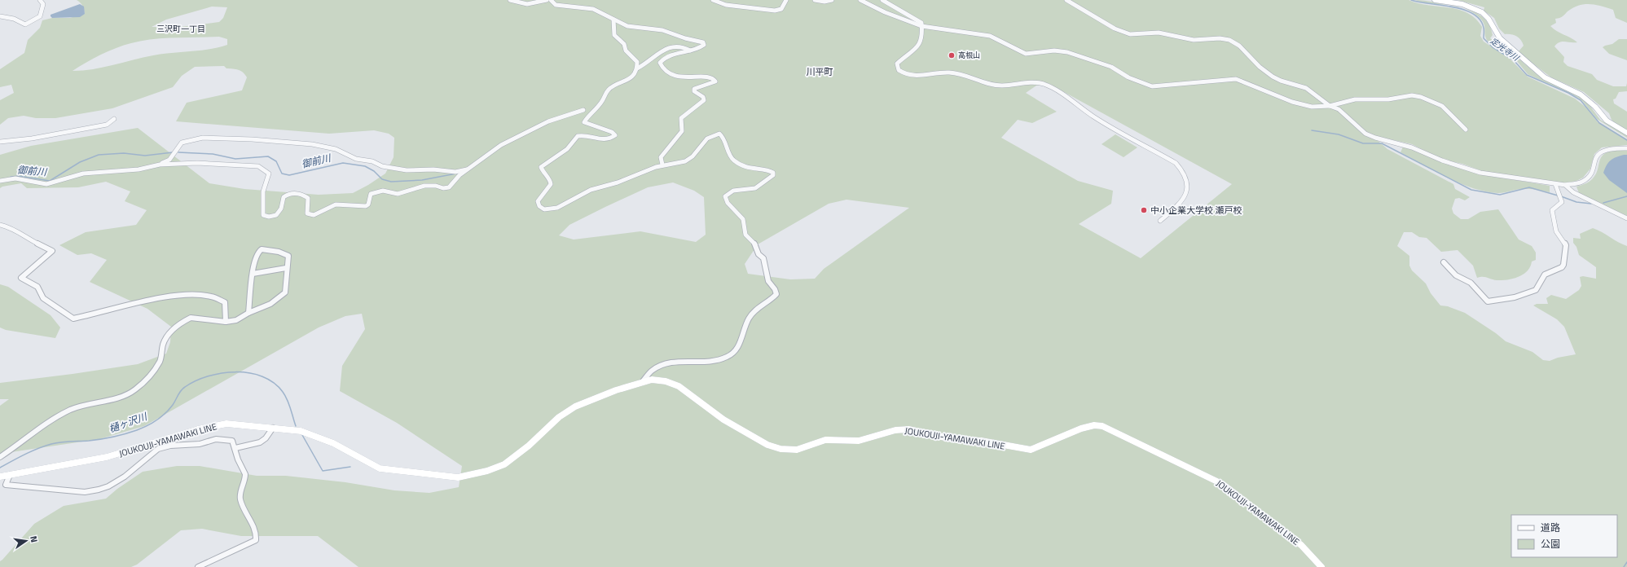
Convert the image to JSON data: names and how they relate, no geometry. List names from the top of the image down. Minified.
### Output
{"streets":{"main road":["JOUKOUJI-YAMAWAKI LINE"]},"districts":["三沢町一丁目","川平町"],"water":["定光寺川","御前川","樋ヶ沢川"],"places":["高根山","中小企業大学校 瀬戸校"],"legend":["道路","公園"],"north":"right"}
